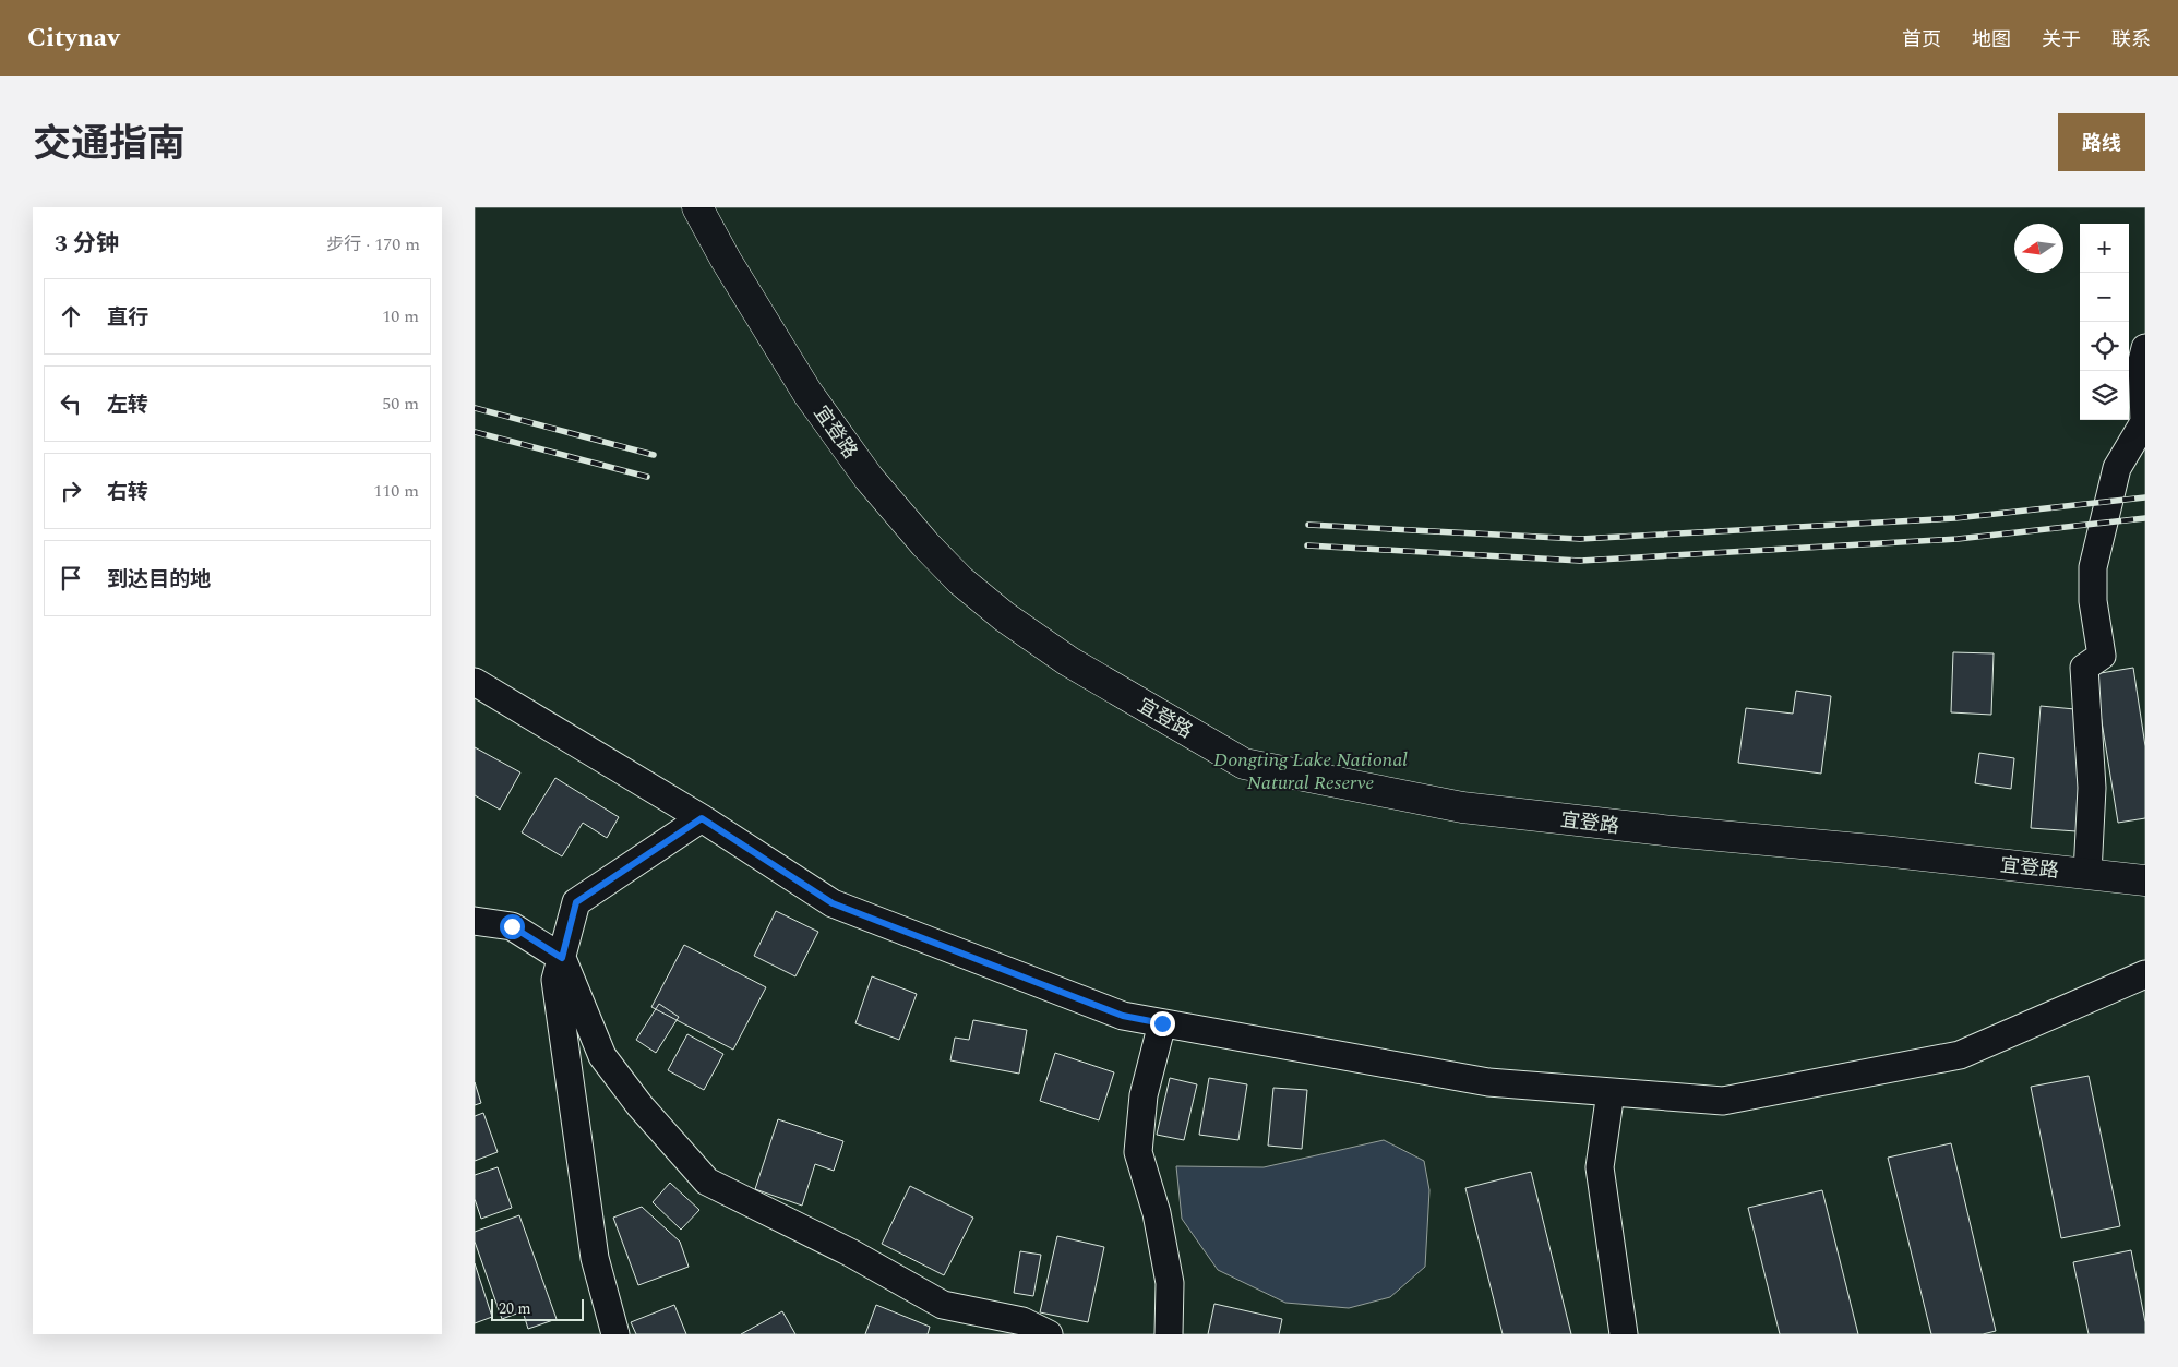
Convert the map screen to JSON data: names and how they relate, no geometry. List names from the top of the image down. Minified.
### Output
{"streets":{"street":["宜登路"]},"parks":["Dongting Lake National Natural Reserve"],"scale_bar":"20 m","north":"left","page":{"header":"Citynav","nav":["首页","地图","关于","联系"],"title":"交通指南","buttons":"路线","heading":["3 分钟","步行 · 170 m"],"map_buttons":["+","−"],"list":[["直行","10 m"],["左转","50 m"],["右转","110 m"],"到达目的地"],"scale":"20 m"}}
